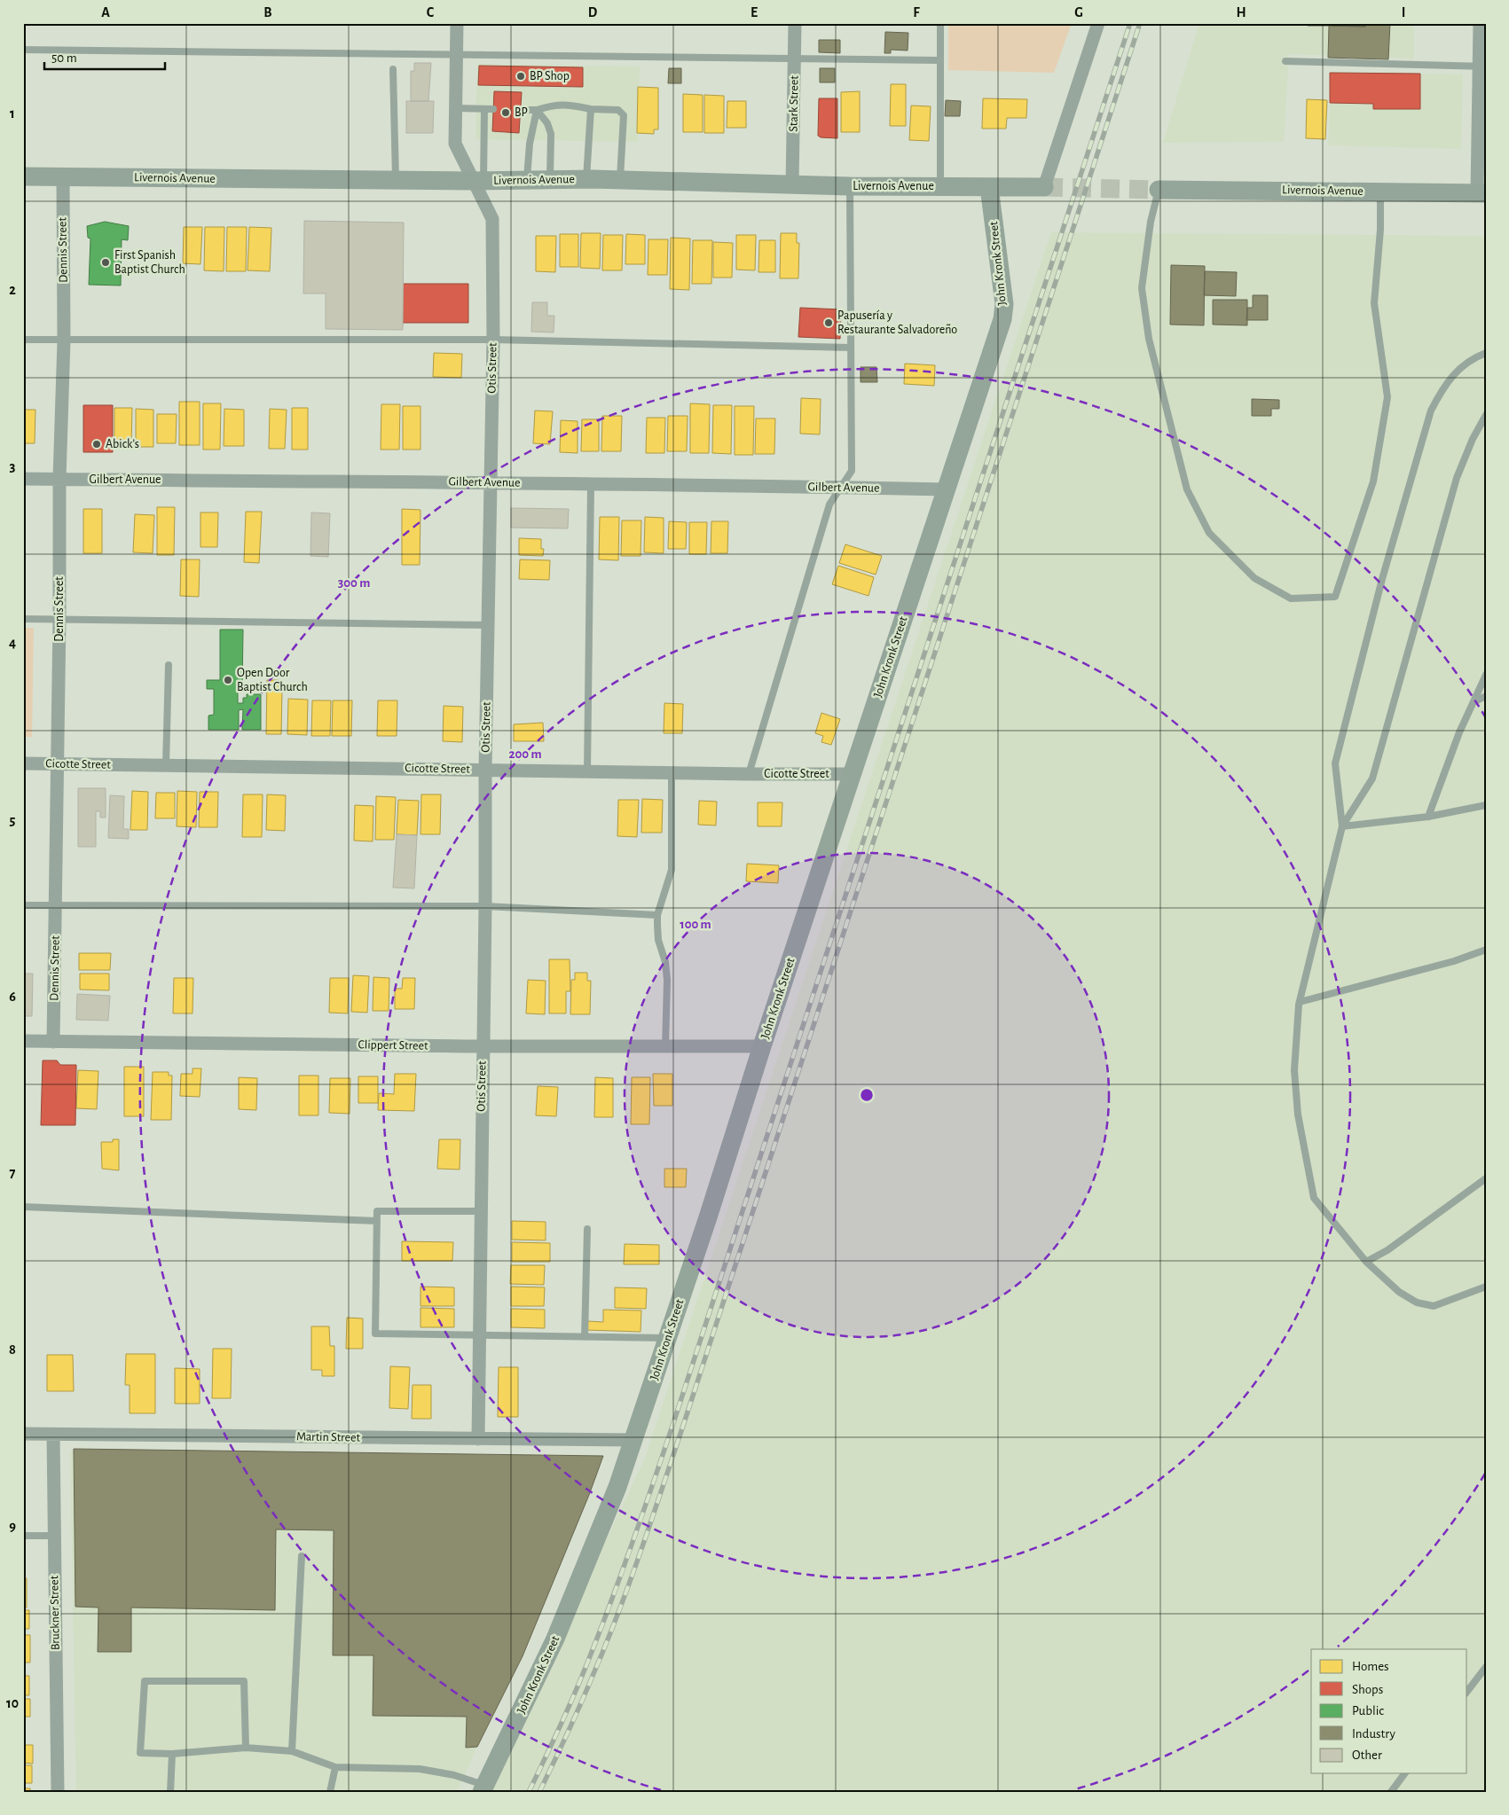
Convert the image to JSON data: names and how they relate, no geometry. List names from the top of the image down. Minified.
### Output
{"streets":{"street":["Stark Street","Livernois Avenue","Dennis Street","John Kronk Street","Otis Street","Gilbert Avenue","Cicotte Street","Clippert Street","Martin Street","Bruckner Street"]},"crossings":[["Stark Street","Livernois Avenue"],["Livernois Avenue","Dennis Street"],["Livernois Avenue","John Kronk Street"],["Livernois Avenue","Otis Street"],["Dennis Street","Gilbert Avenue"],["Dennis Street","Cicotte Street"],["Dennis Street","Clippert Street"],["John Kronk Street","Gilbert Avenue"],["John Kronk Street","Cicotte Street"],["John Kronk Street","Clippert Street"],["John Kronk Street","Martin Street"],["Otis Street","Gilbert Avenue"],["Otis Street","Cicotte Street"],["Otis Street","Clippert Street"],["Otis Street","Martin Street"],["Martin Street","Bruckner Street"]],"places":["BP Shop","BP","First Spanish Baptist Church","Papusería y Restaurante Salvadoreño","Abick’s","Open Door Baptist Church"],"legend":["Homes","Shops","Public","Industry","Other"],"scale_bar":"50 m","grid":{"columns":["A","B","C","D","E","F","G","H","I"],"rows":["1","2","3","4","5","6","7","8","9","10"]},"rings":["300 m","200 m","100 m"]}
